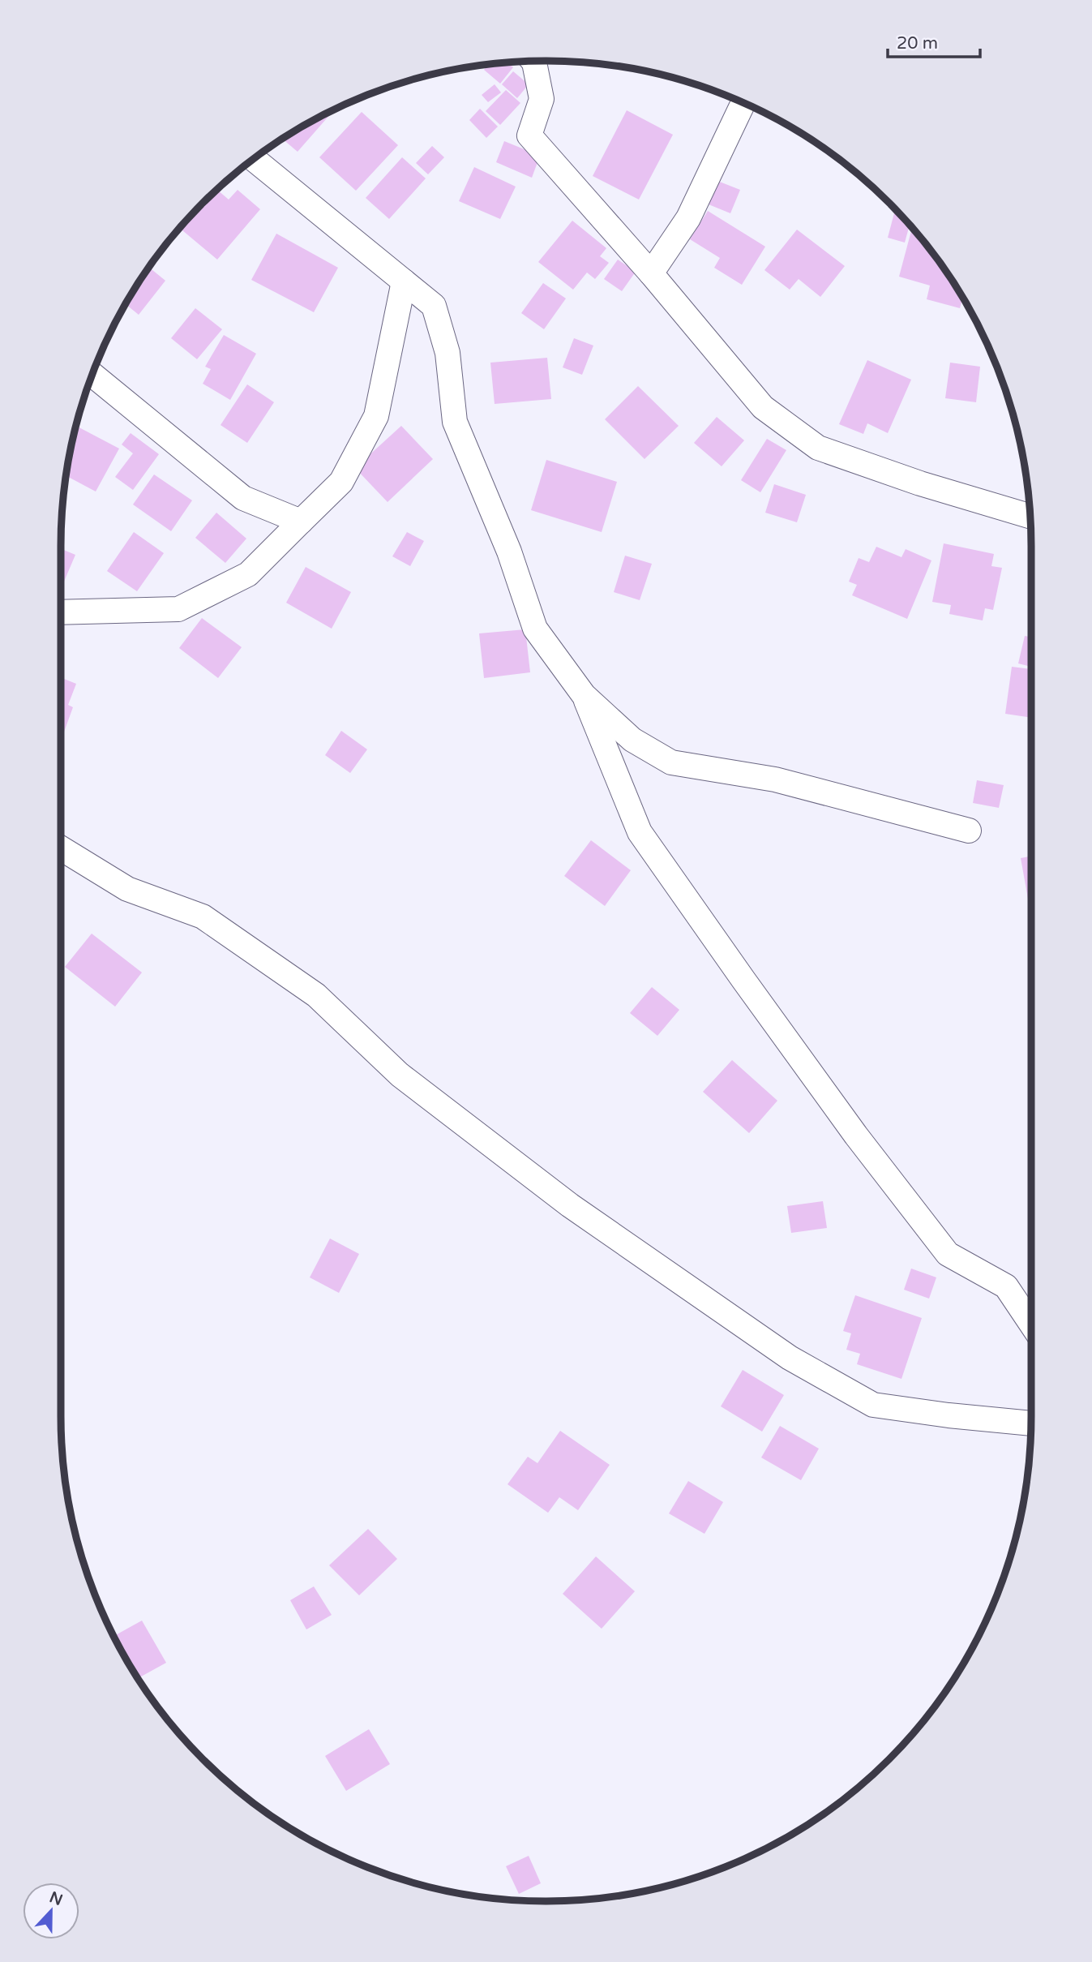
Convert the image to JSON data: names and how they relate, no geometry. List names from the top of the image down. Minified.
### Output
{"scale_bar":"20 m","north":"top"}
